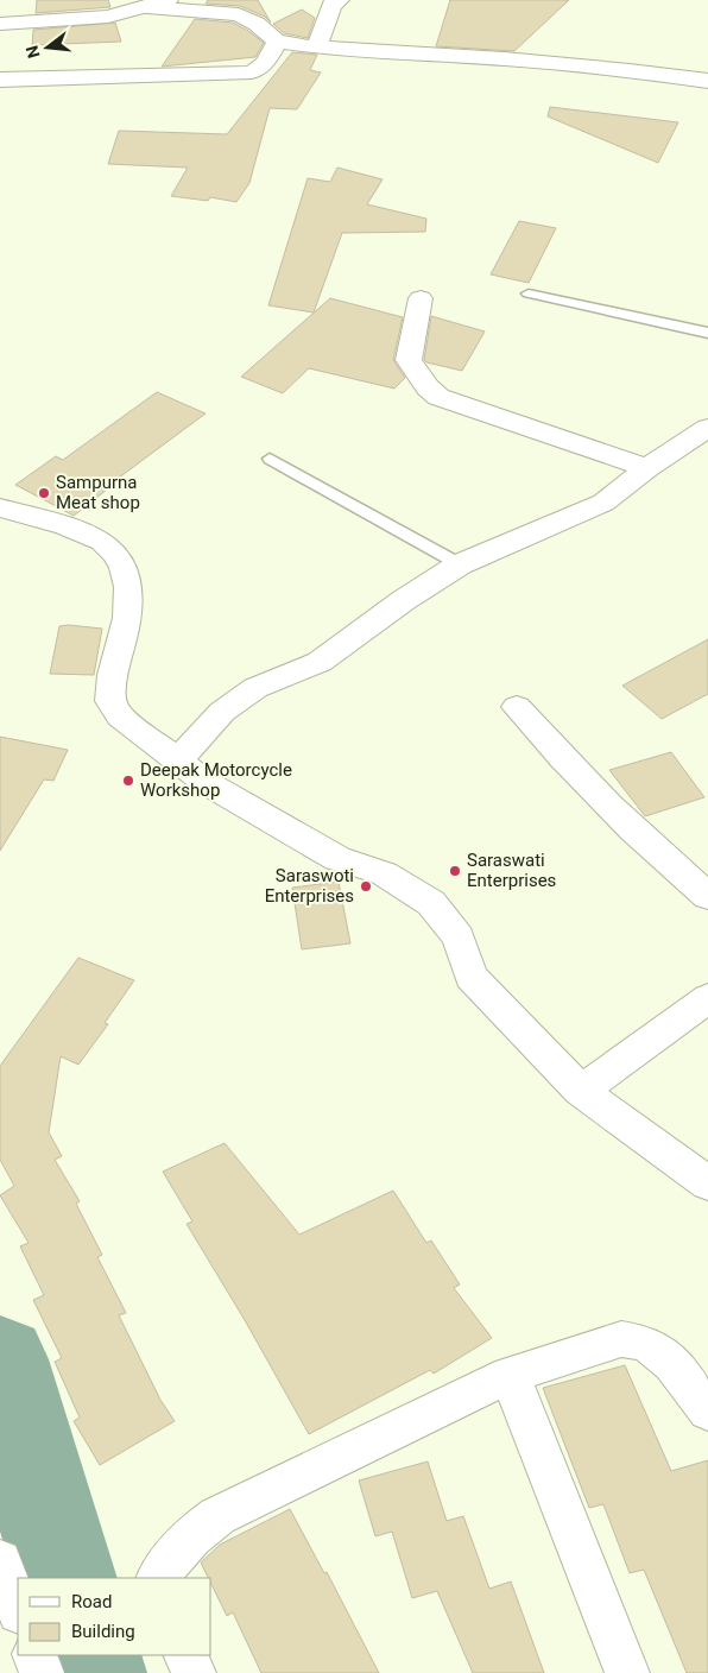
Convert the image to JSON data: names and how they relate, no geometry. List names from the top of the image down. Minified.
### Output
{"places":["Sampurna Meat shop","Deepak Motorcycle Workshop","Saraswati Enterprises","Saraswoti Enterprises"],"legend":["Road","Building"],"north":"left"}
